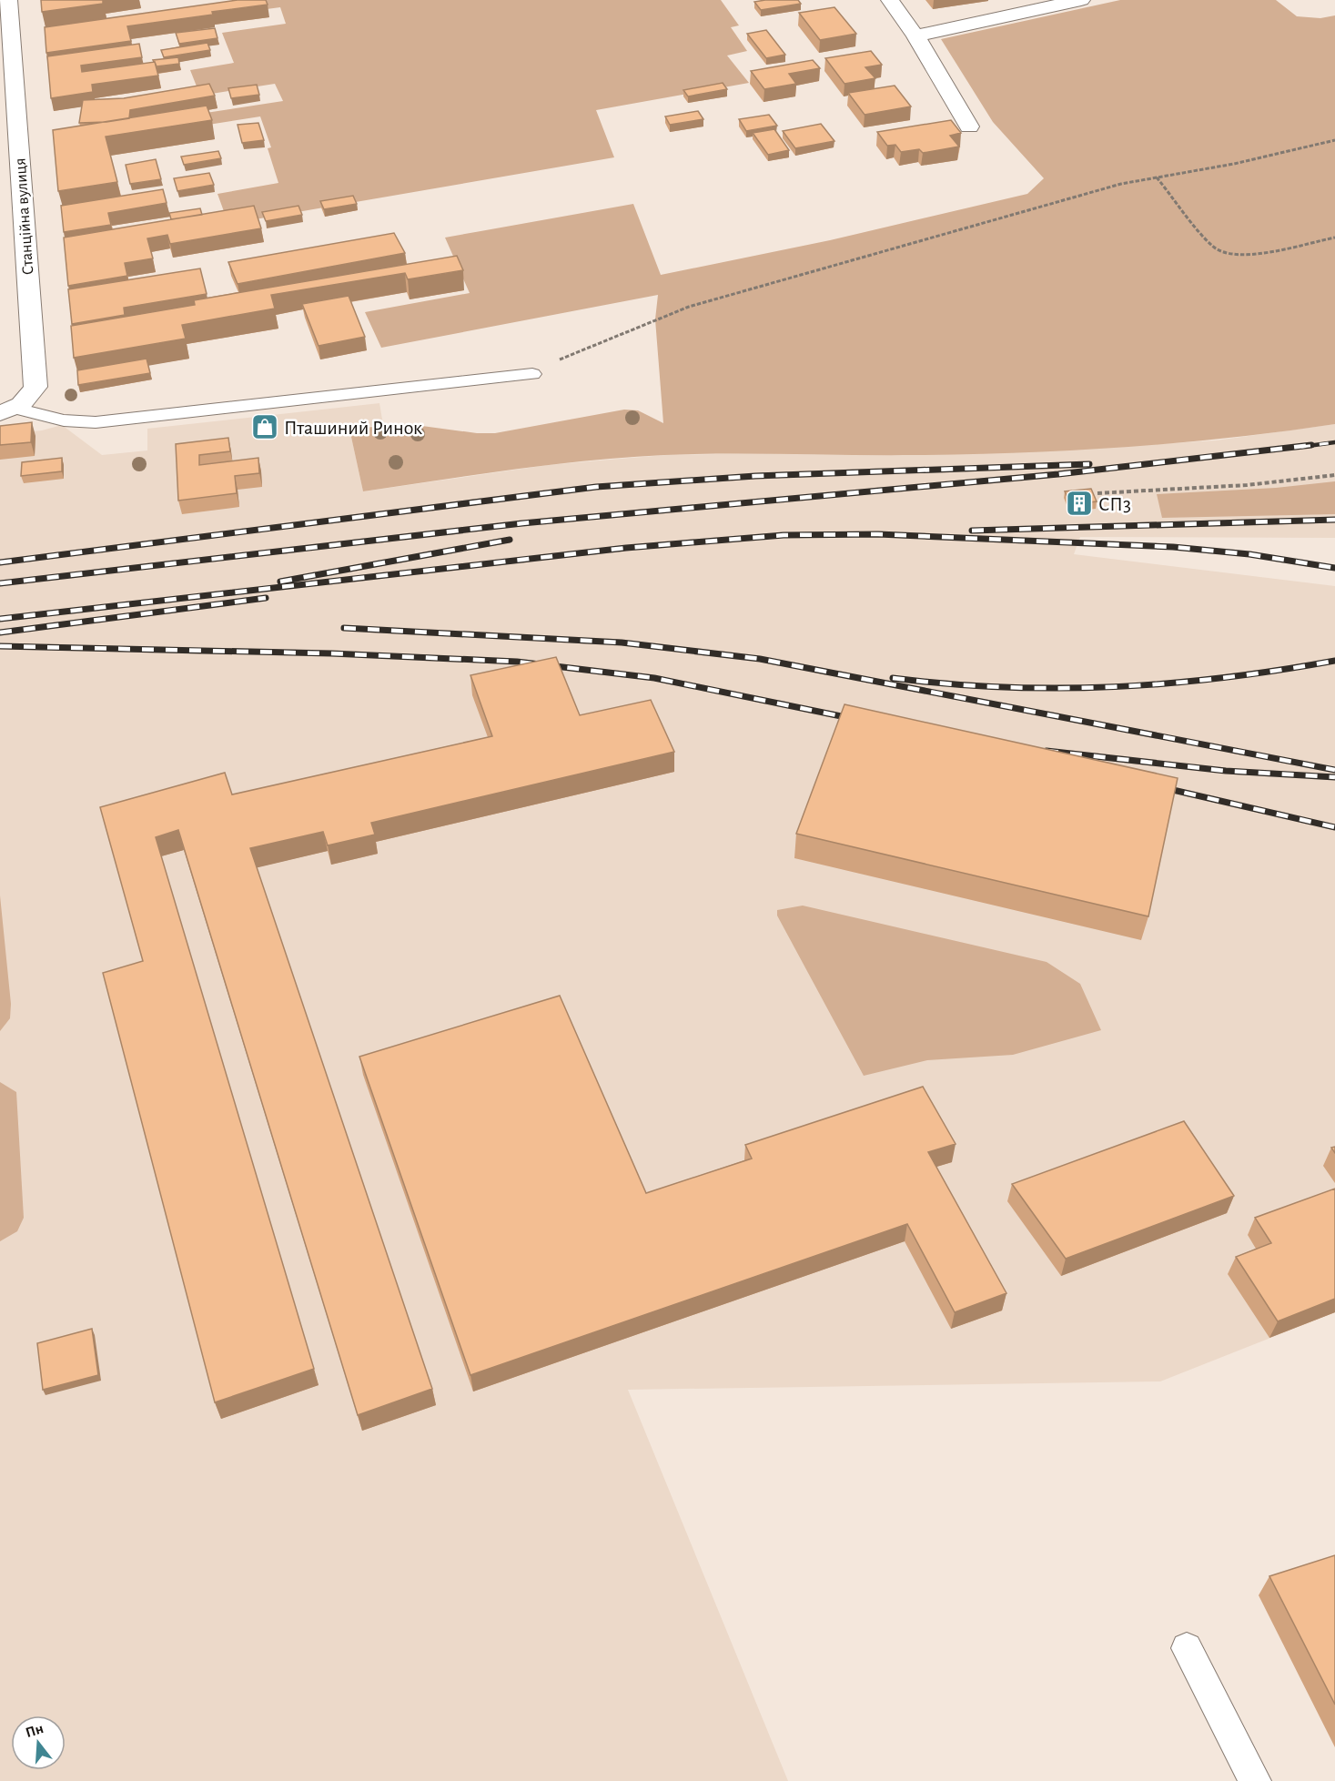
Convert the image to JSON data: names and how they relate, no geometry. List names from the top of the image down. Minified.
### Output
{"streets":{"street":["Станційна вулиця"]},"places":{"shop":["Пташиний Ринок"],"building":["СП3"]},"north":"top"}
